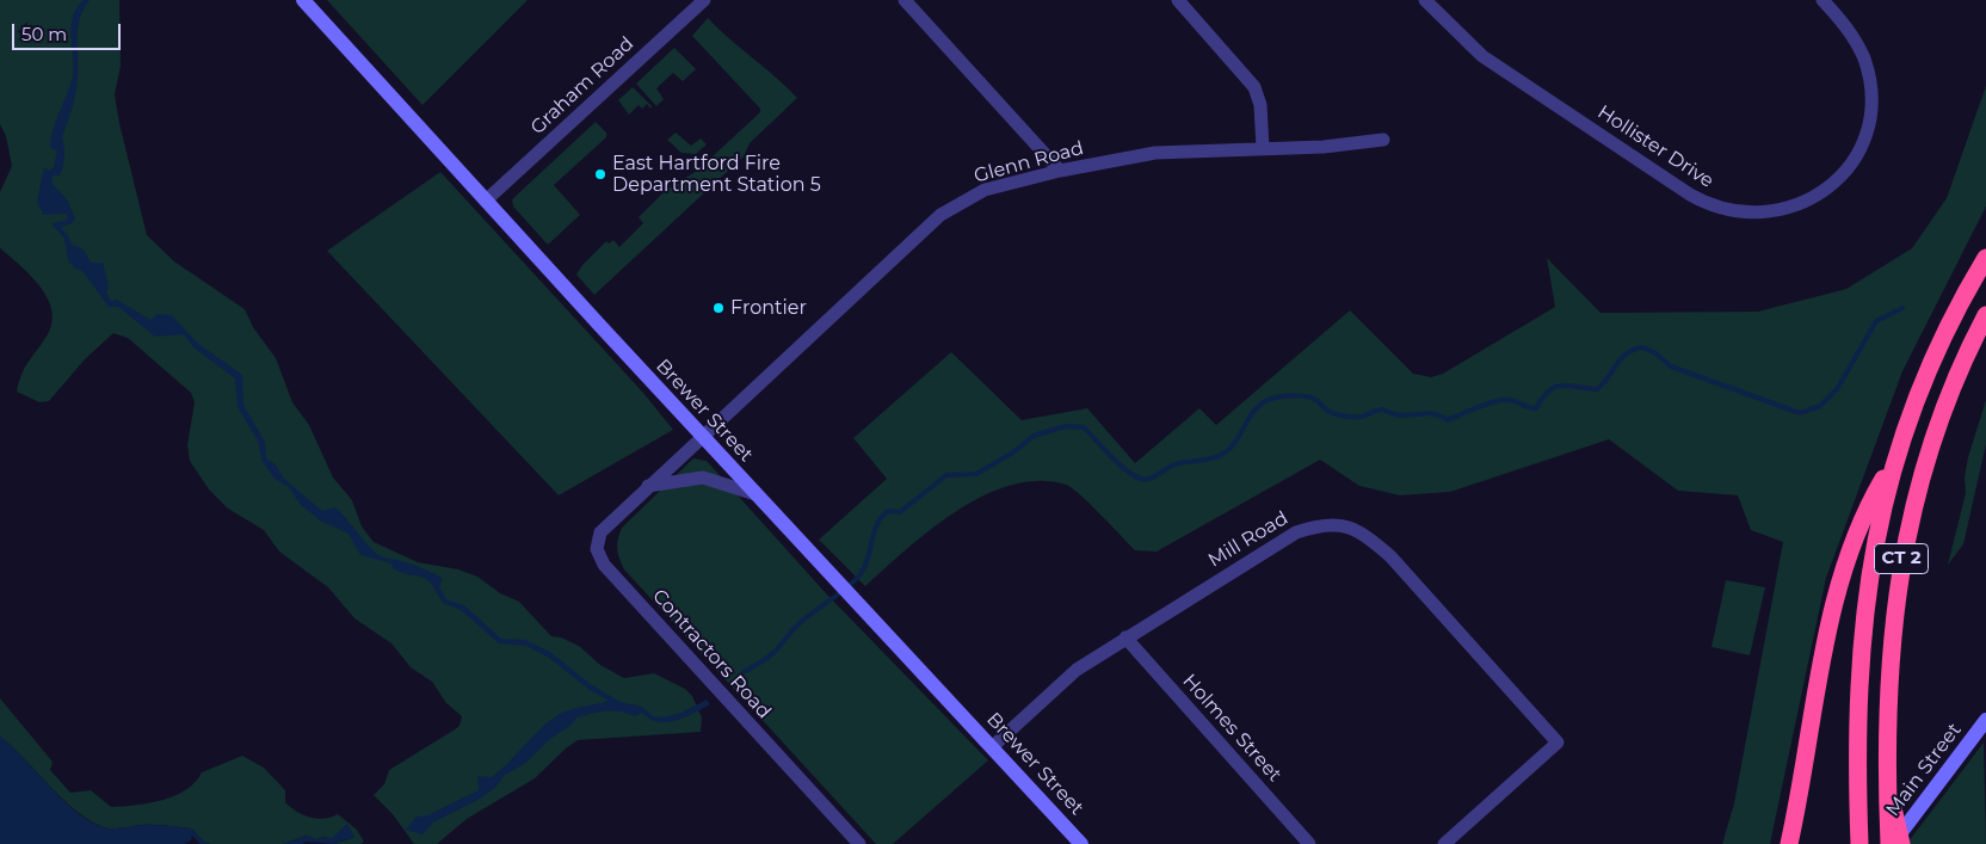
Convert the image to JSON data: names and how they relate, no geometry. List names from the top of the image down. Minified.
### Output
{"streets":{"highway":["CT 2"],"main road":["Brewer Street","Main Street"],"street":["Graham Road","Hollister Drive","Glenn Road","Mill Road","Contractors Road","Holmes Street"]},"crossings":[["Graham Road","Brewer Street"],["Glenn Road","Brewer Street"],["Glenn Road","Contractors Road"],["Brewer Street","Mill Road"],["Brewer Street","Contractors Road"],["Mill Road","Holmes Street"]],"places":["East Hartford Fire Department Station 5","Frontier"],"scale_bar":"50 m"}
